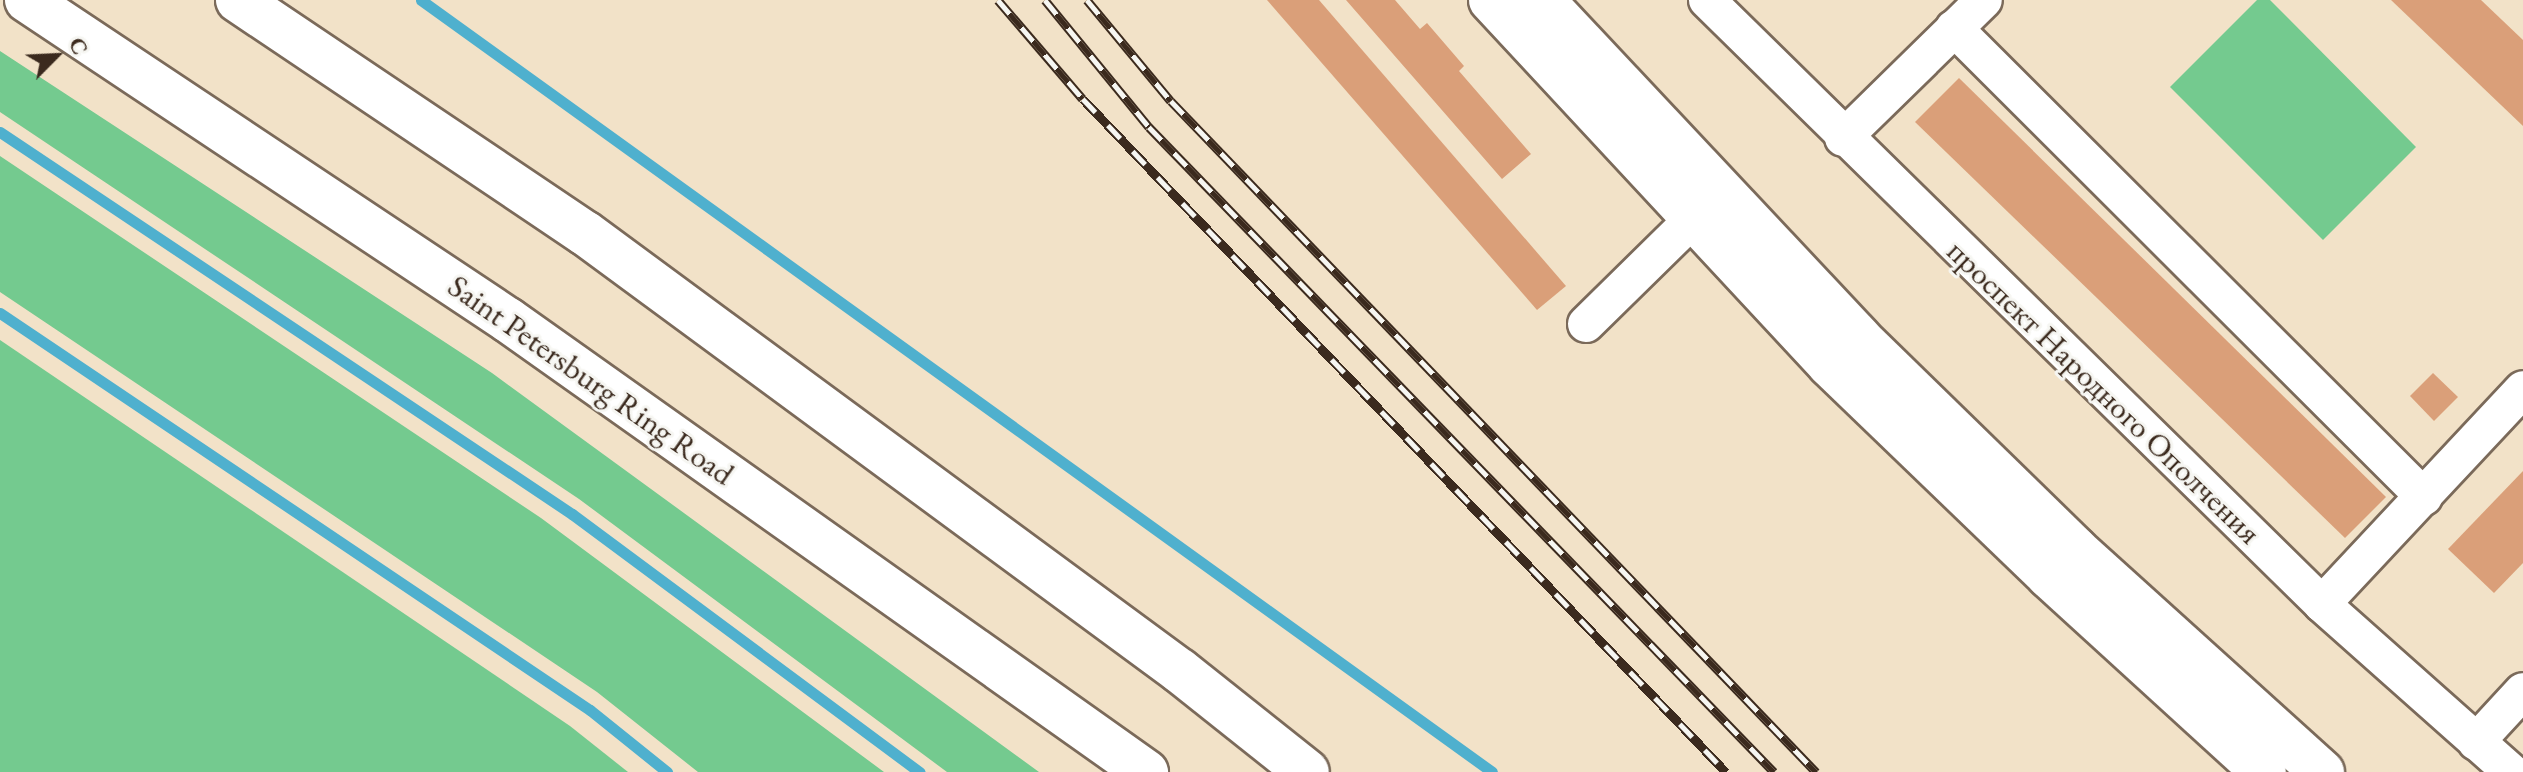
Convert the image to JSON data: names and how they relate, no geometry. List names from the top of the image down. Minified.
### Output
{"streets":{"main road":["Saint Petersburg Ring Road"],"street":["проспект Народного Ополчения"]},"north":"top right"}
